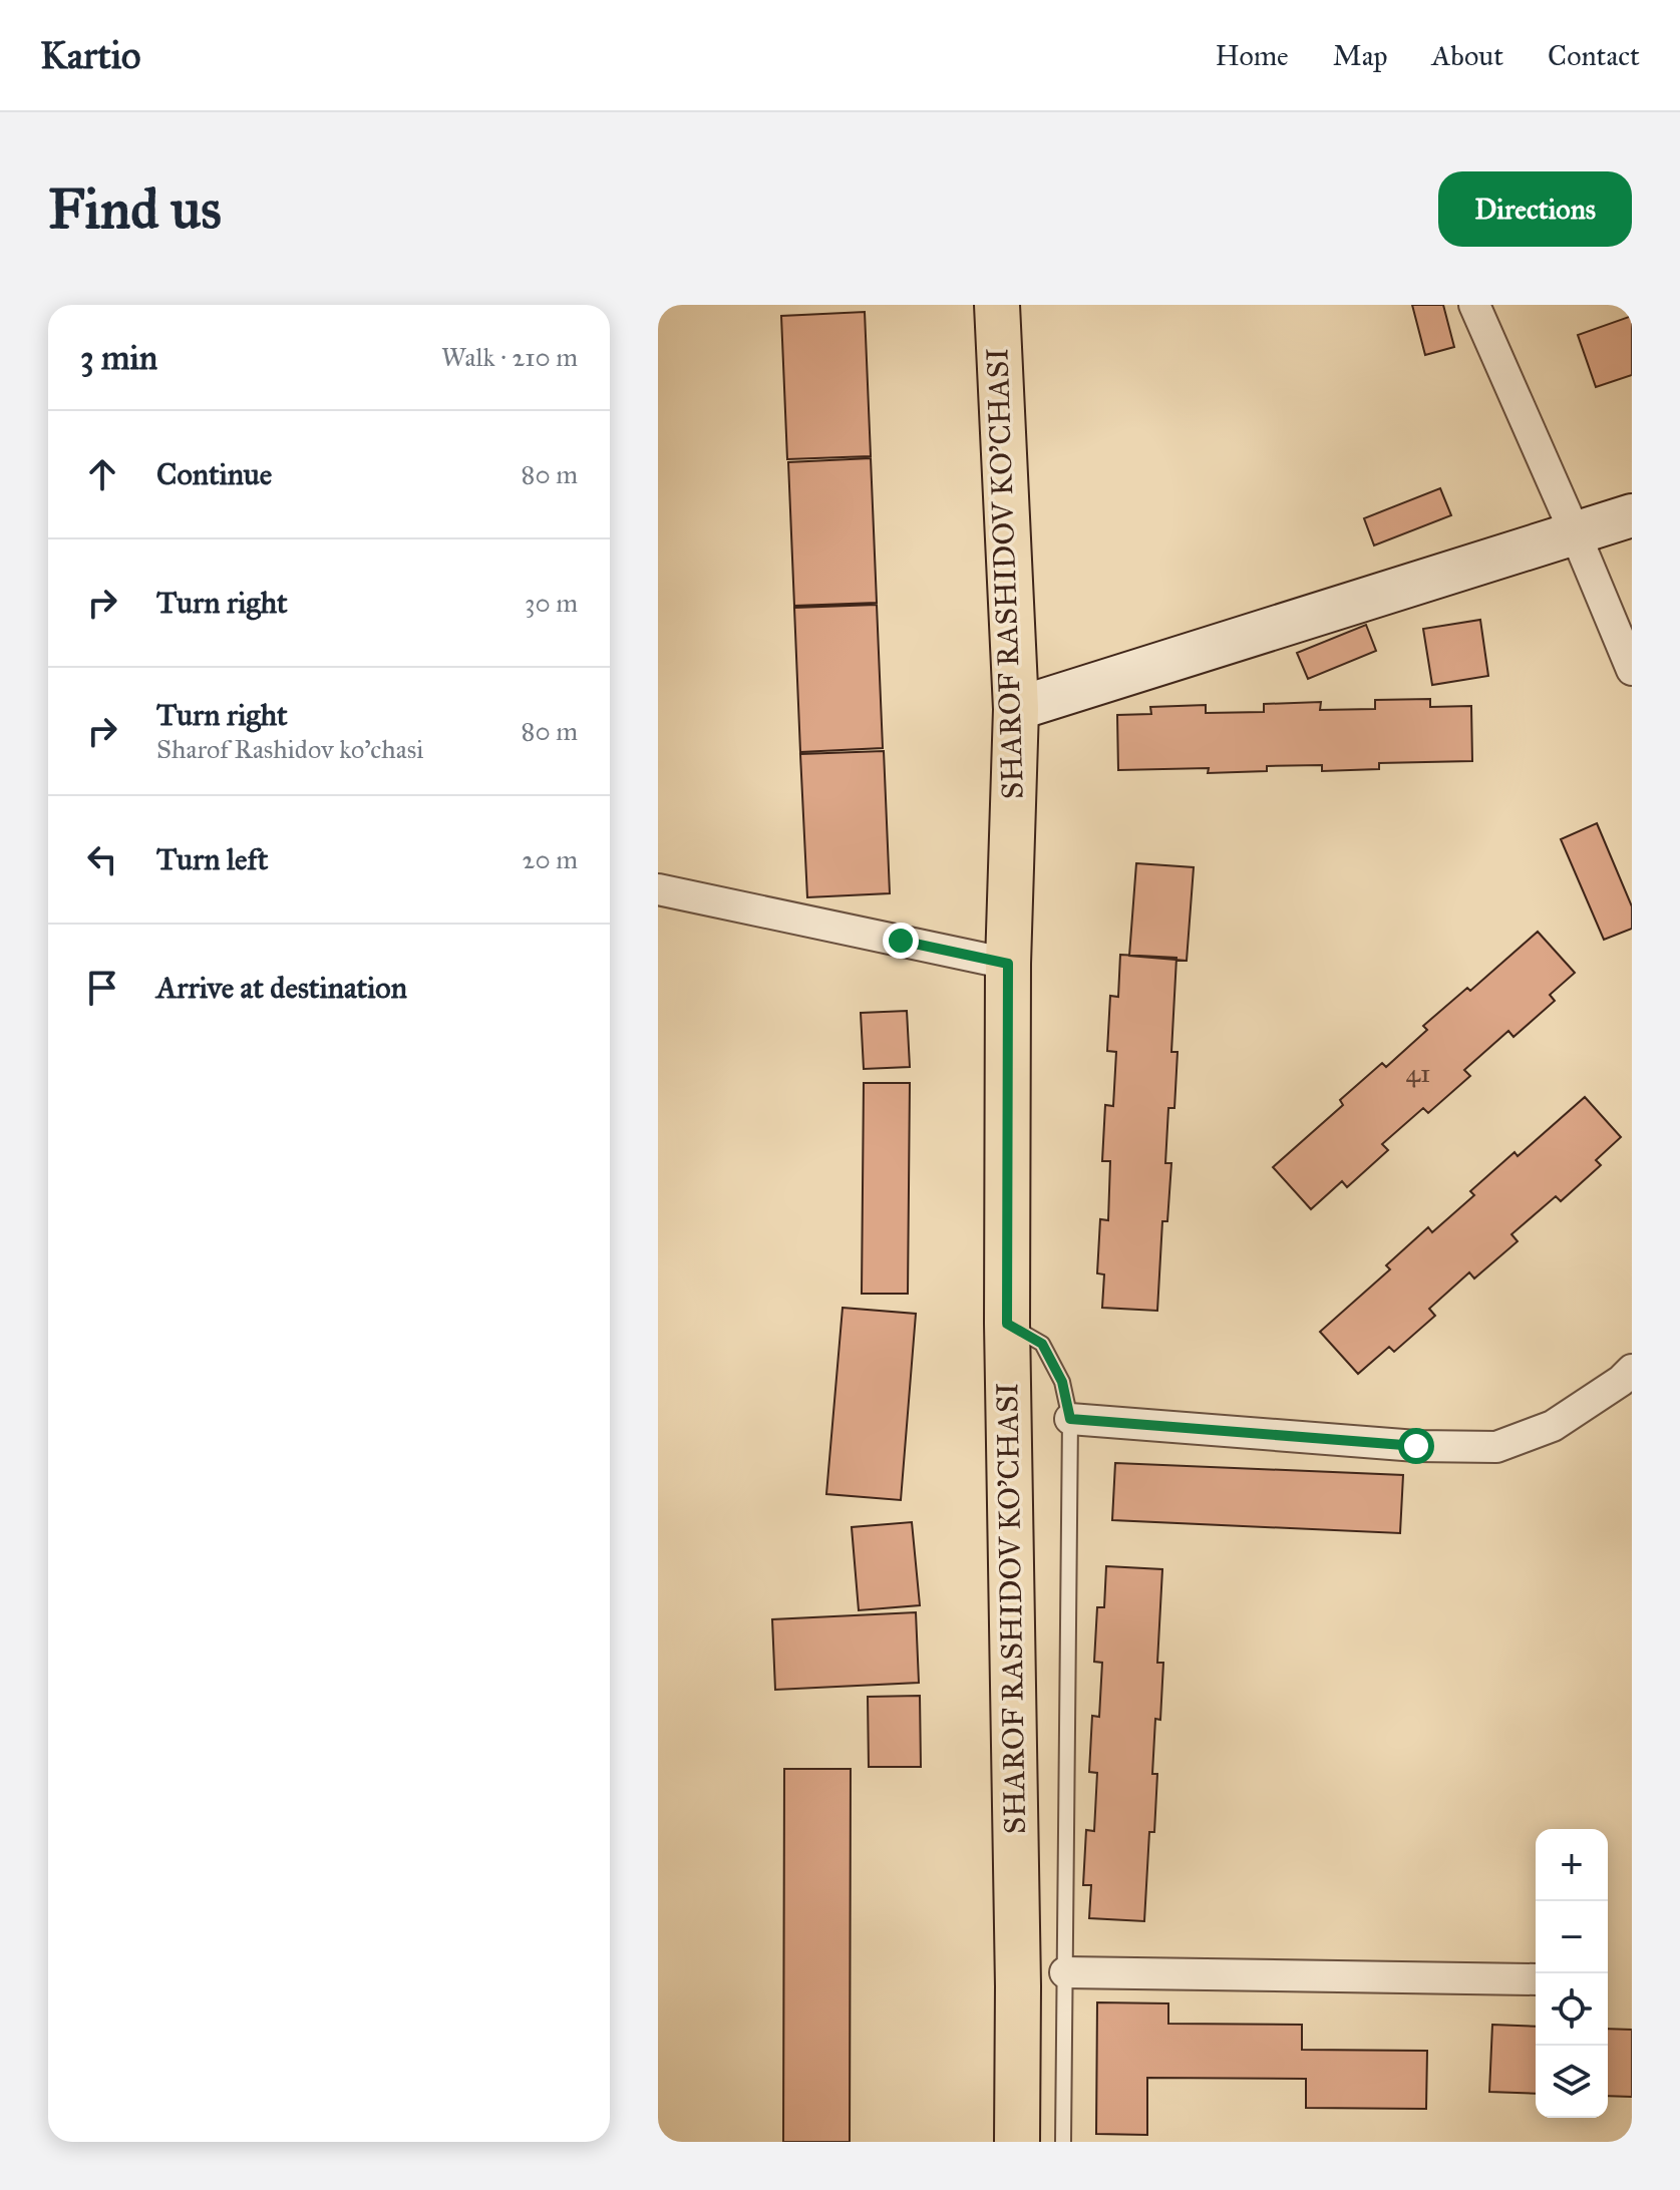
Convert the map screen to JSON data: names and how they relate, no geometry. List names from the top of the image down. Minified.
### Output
{"streets":{"main road":["SHAROF RASHIDOV KO'CHASI"]},"house_numbers":["41"],"page":{"header":"Kartio","nav":["Home","Map","About","Contact"],"buttons":"Directions","title":"Find us","heading":["3 min","Walk · 210 m"],"list":[["Continue","80 m"],["Turn right","30 m"],["Turn right","Sharof Rashidov ko'chasi","80 m"],["Turn left","20 m"],"Arrive at destination"],"map_buttons":["+","−"]}}
